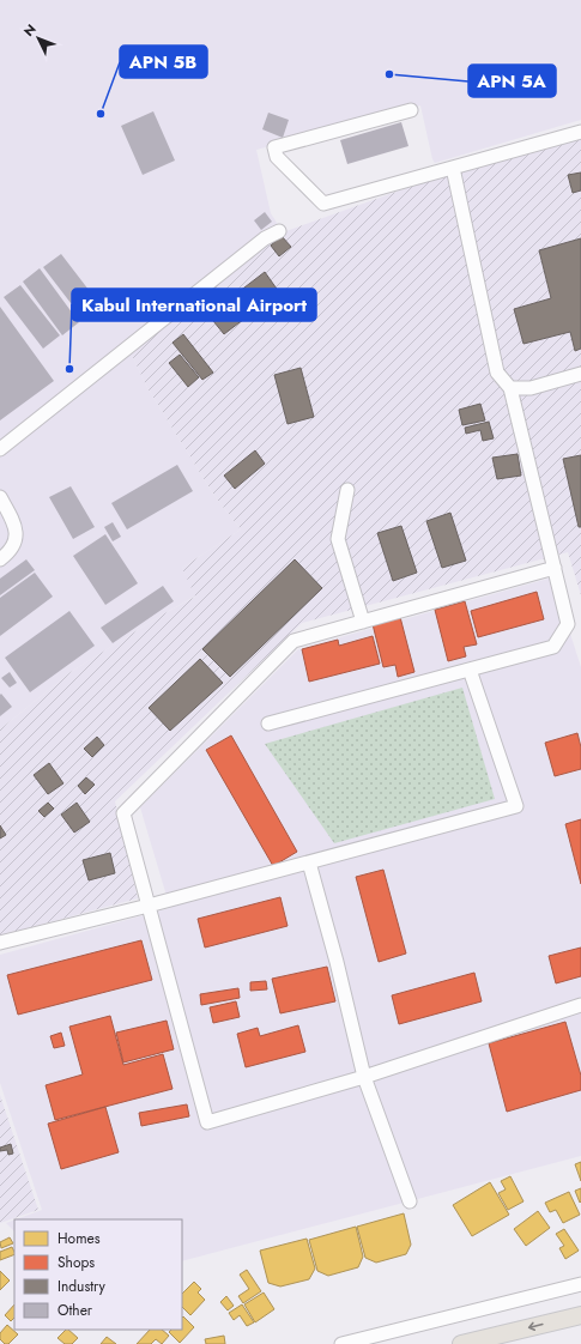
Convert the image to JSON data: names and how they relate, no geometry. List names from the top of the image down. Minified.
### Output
{"places":["APN 5A","APN 5B","Kabul International Airport"],"legend":["Homes","Shops","Industry","Other"],"north":"top left"}
